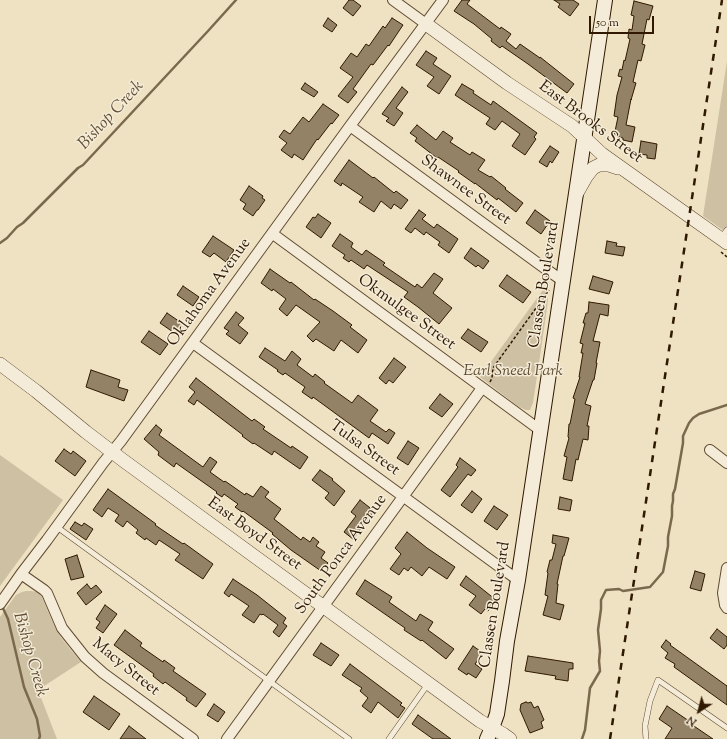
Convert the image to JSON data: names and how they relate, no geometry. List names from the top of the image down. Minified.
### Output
{"streets":{"main road":["Classen Boulevard"],"street":["East Brooks Street","Shawnee Street","Oklahoma Avenue","Okmulgee Street","Tulsa Street","East Boyd Street","South Ponca Avenue","Macy Street"]},"crossings":[["East Brooks Street","Classen Boulevard"],["East Brooks Street","Oklahoma Avenue"],["Shawnee Street","Classen Boulevard"],["Shawnee Street","Oklahoma Avenue"],["Classen Boulevard","Okmulgee Street"],["Classen Boulevard","Tulsa Street"],["Classen Boulevard","East Boyd Street"],["Oklahoma Avenue","Okmulgee Street"],["Oklahoma Avenue","Tulsa Street"],["Oklahoma Avenue","East Boyd Street"],["Oklahoma Avenue","Macy Street"],["Okmulgee Street","South Ponca Avenue"],["Tulsa Street","South Ponca Avenue"],["East Boyd Street","South Ponca Avenue"]],"water":["Bishop Creek"],"parks":["Earl Sneed Park"],"scale_bar":"50 m","north":"bottom left"}
